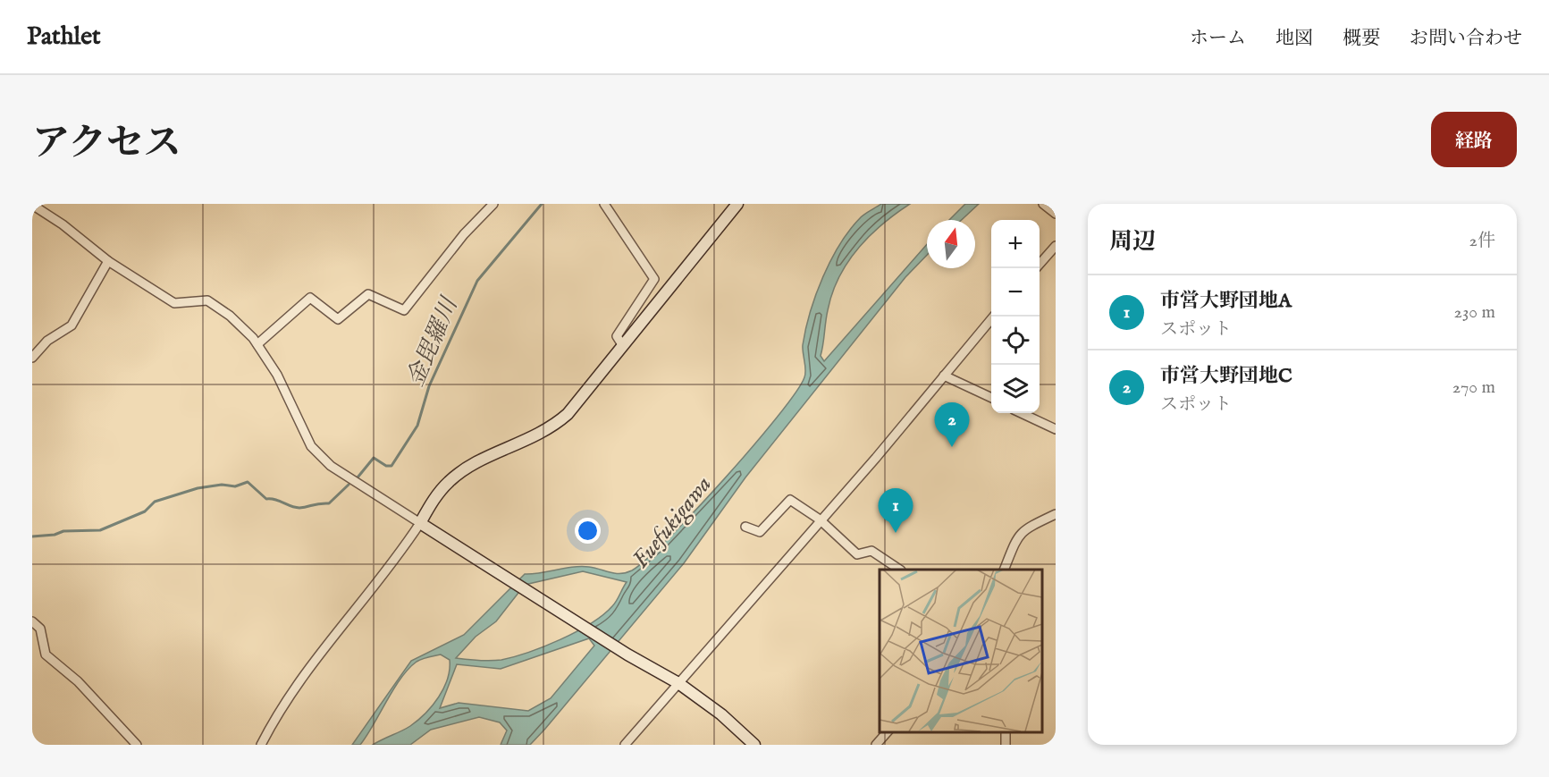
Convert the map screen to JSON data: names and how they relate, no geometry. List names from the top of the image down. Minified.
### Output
{"water":["金毘羅川","Fuefukigawa"],"north":"top","page":{"header":"Pathlet","nav":["ホーム","地図","概要","お問い合わせ"],"title":"アクセス","buttons":"経路","heading":["周辺","2件"],"map_buttons":["+","−"],"list":[{"mark":"1","name":"市営大野団地A","note":"スポット","value":"230 m"},{"mark":"2","name":"市営大野団地C","note":"スポット","value":"270 m"}],"pins":["2","1"]}}
